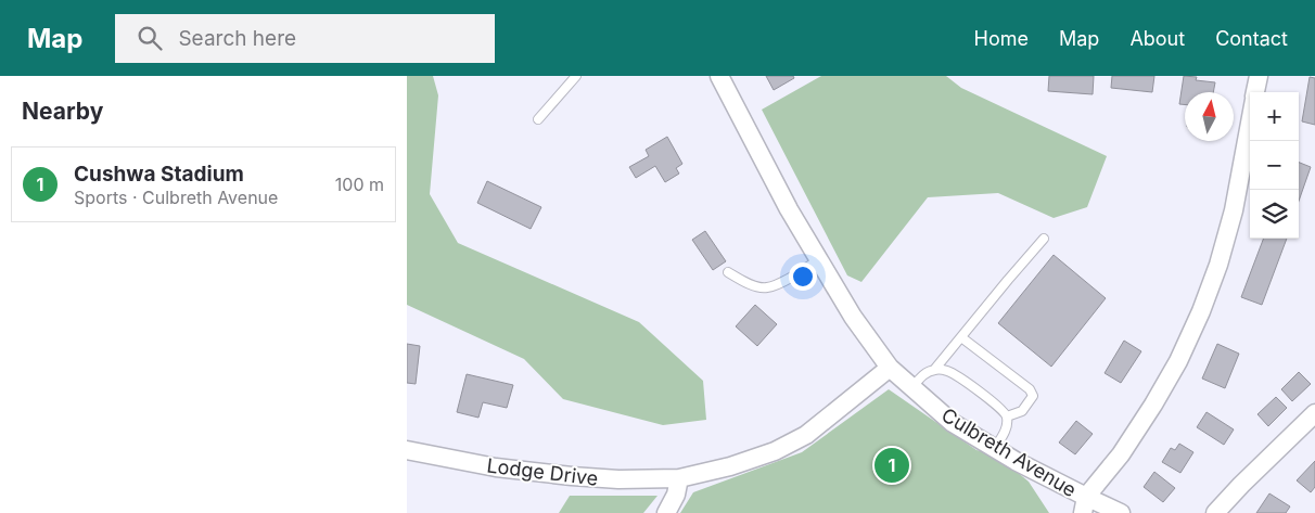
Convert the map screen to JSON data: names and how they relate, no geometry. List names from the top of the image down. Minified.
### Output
{"streets":{"street":["Culbreth Avenue","Lodge Drive"]},"crossings":[["Culbreth Avenue","Lodge Drive"]],"north":"top","page":{"header":"Map","search":"Search here","nav":["Home","Map","About","Contact"],"heading":"Nearby","map_buttons":["+","−"],"list":[{"mark":"1","name":"Cushwa Stadium","note":"Sports · Culbreth Avenue","value":"100 m"}],"pins":"1"}}
